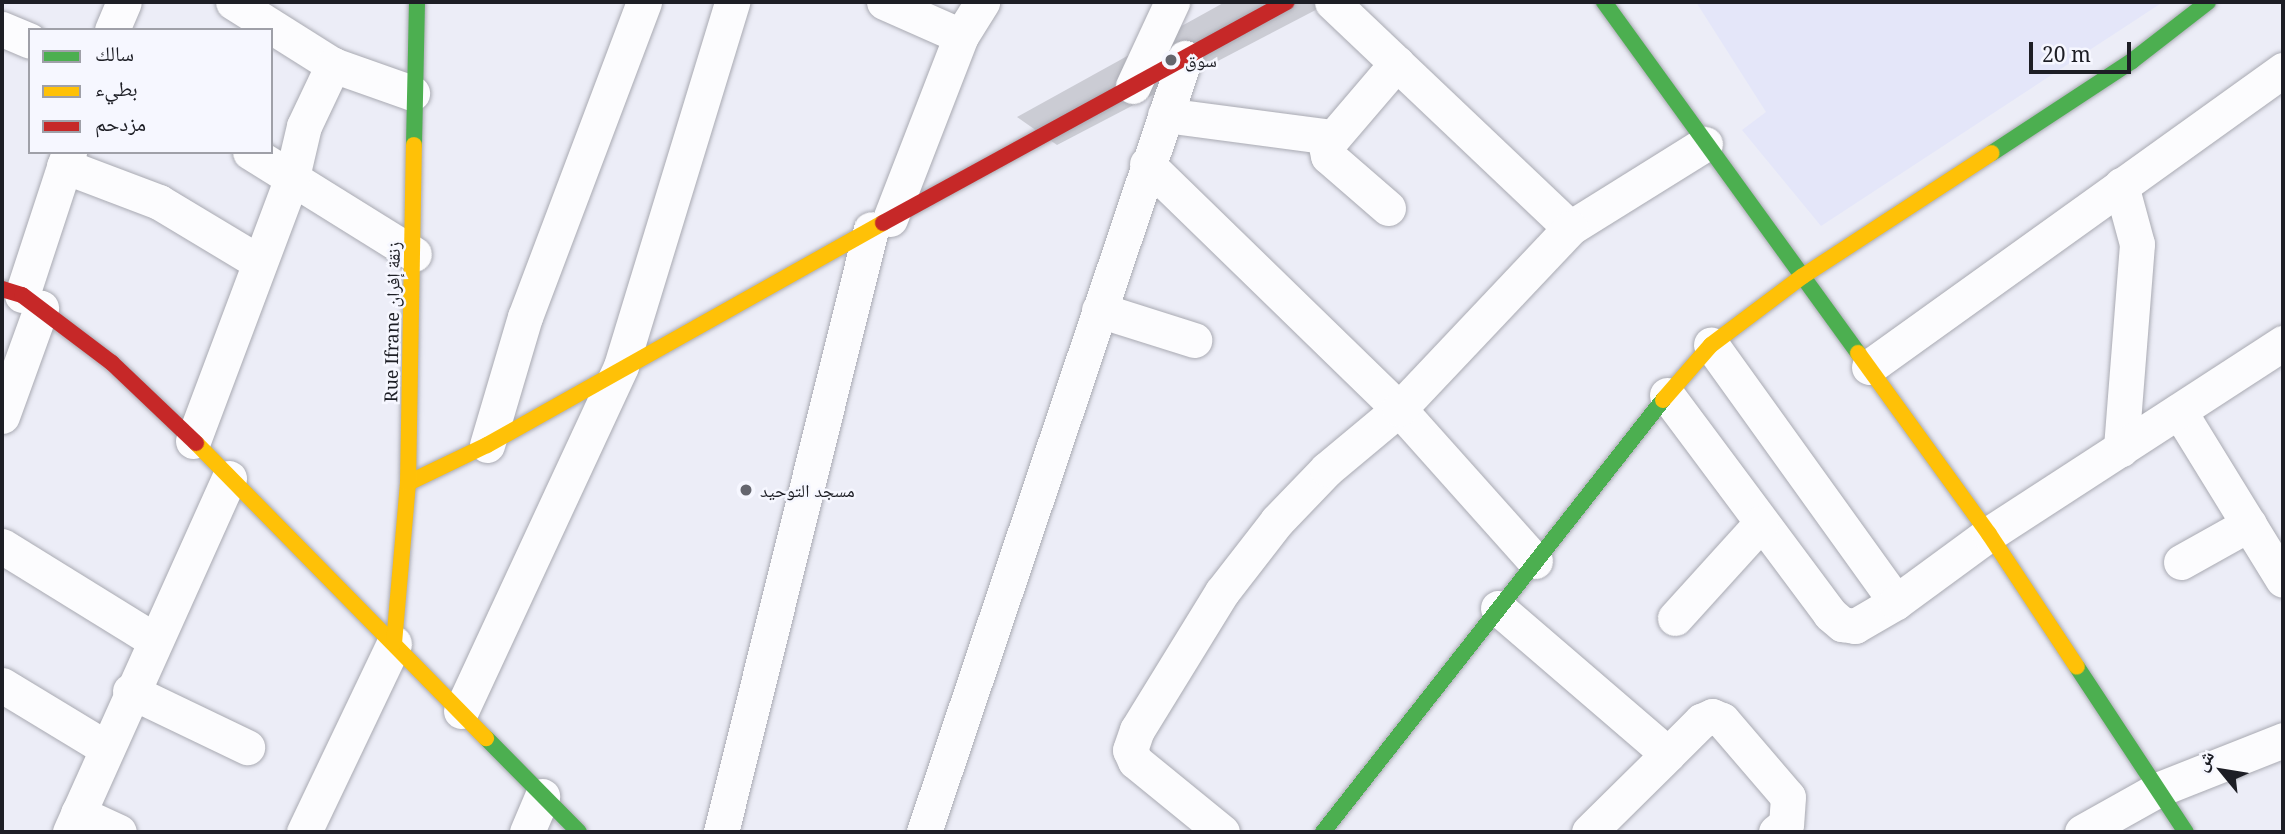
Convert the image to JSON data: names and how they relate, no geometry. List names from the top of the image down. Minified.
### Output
{"streets":{"street":["Rue Ifrane زنقة إفران"]},"places":["سوق","مسجد التوحيد"],"legend":["سالك","بطيء","مزدحم"],"scale_bar":"20 m","north":"top left"}
